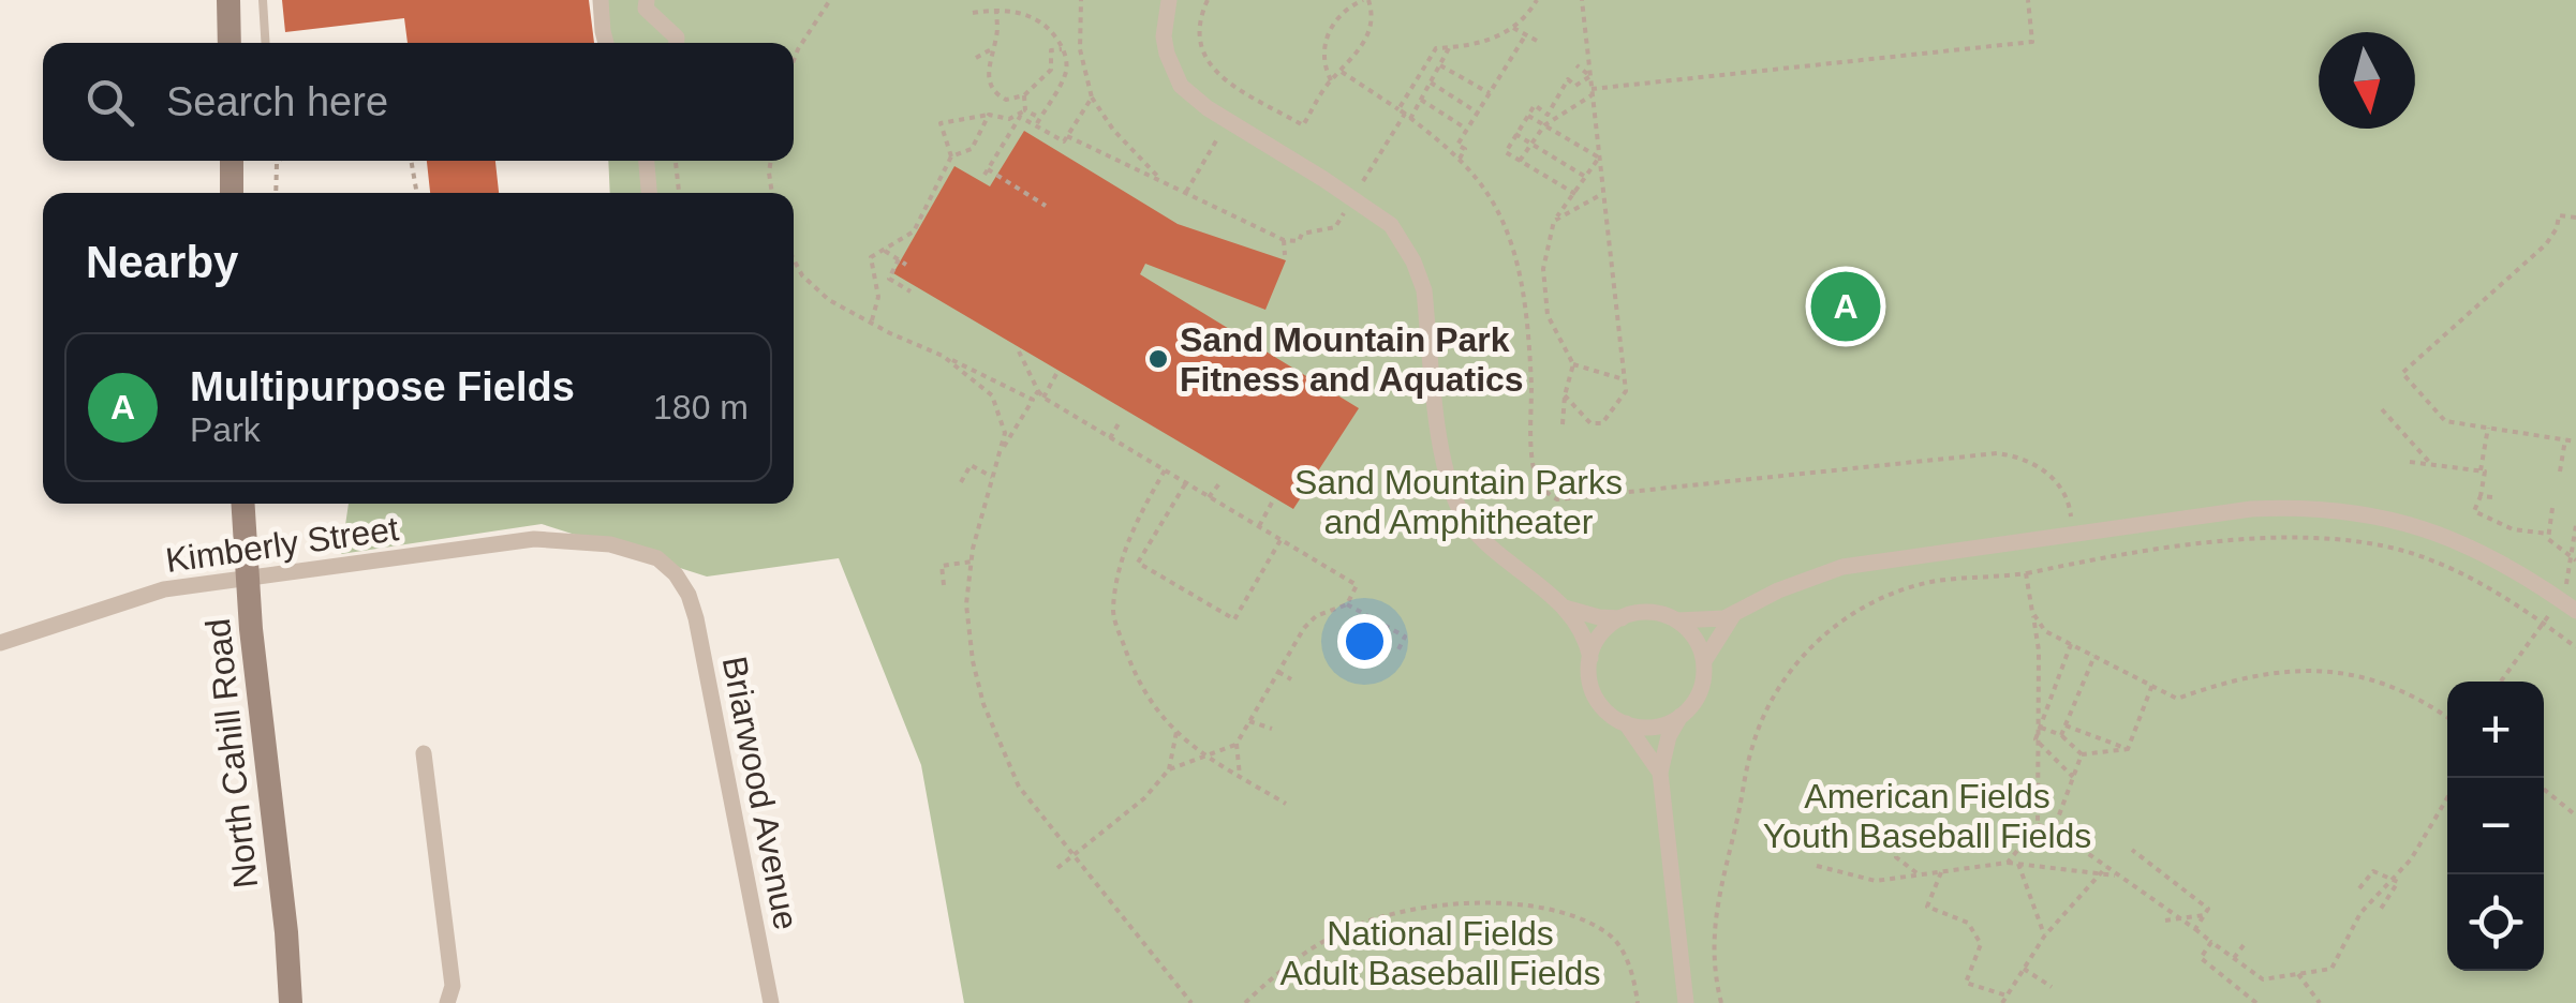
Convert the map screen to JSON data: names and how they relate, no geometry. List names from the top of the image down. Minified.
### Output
{"streets":{"street":["Kimberly Street","North Cahill Road","Briarwood Avenue"]},"crossings":[["Kimberly Street","North Cahill Road"],["Kimberly Street","Briarwood Avenue"]],"parks":["Sand Mountain Parks and Amphitheater","American Fields Youth Baseball Fields","National Fields Adult Baseball Fields"],"places":["Sand Mountain Park Fitness and Aquatics"],"north":"bottom","page":{"search":"Search here","heading":"Nearby","pins":"A","list":[{"mark":"A","name":"Multipurpose Fields","note":"Park","value":"180 m"}],"map_buttons":["+","−"]}}
